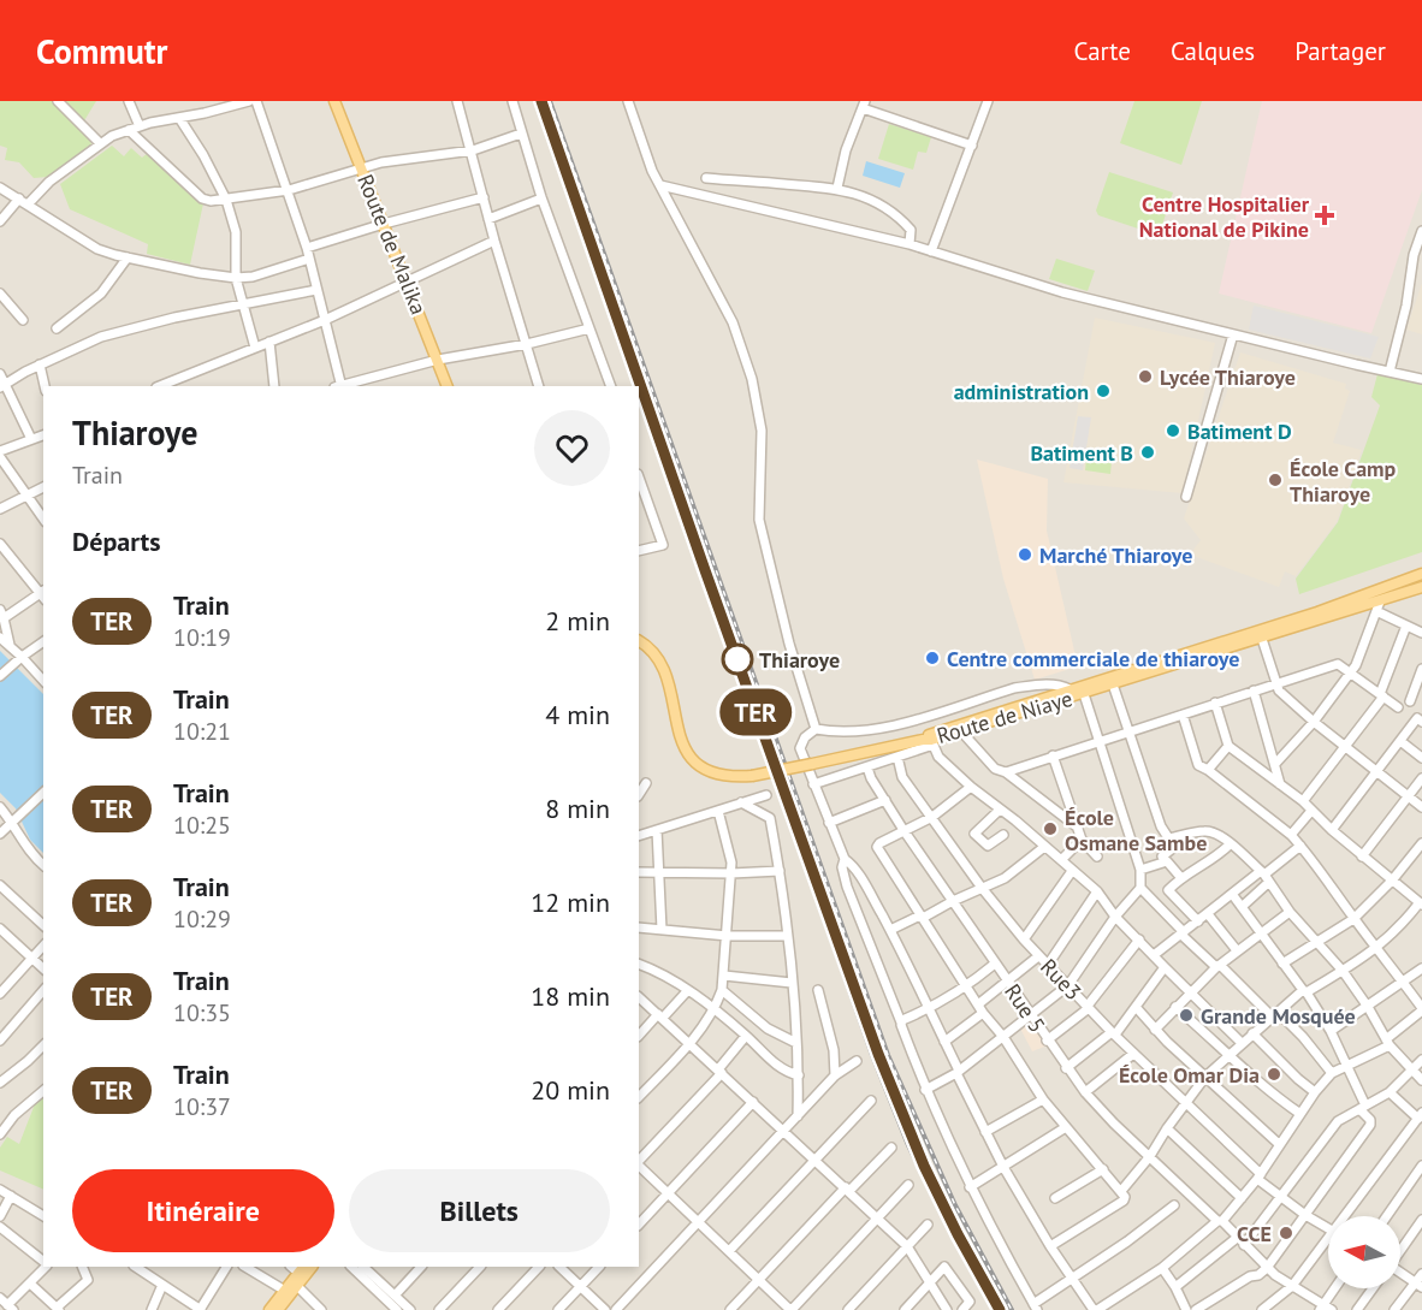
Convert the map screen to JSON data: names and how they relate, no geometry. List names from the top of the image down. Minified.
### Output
{"streets":{"main road":["Route de Malika","Route de Niaye"],"street":["Rue3","Rue 5"]},"places":{"health":["Centre Hospitalier National de Pikine"],"other":["Lycée Thiaroye","administration","Batiment D","Batiment B","École Camp Thiaroye","Marché Thiaroye","Centre commerciale de thiaroye","Thiaroye","École Osmane Sambe","Grande Mosquée","École Omar Dia","CCE"]},"north":"left","page":{"header":"Commutr","nav":["Carte","Calques","Partager"],"on_map":"TER","heading":[["Thiaroye","Train"],"Départs"],"list":[{"mark":"TER","name":"Train","note":"10:19","value":"2 min"},{"mark":"TER","name":"Train","note":"10:21","value":"4 min"},{"mark":"TER","name":"Train","note":"10:25","value":"8 min"},{"mark":"TER","name":"Train","note":"10:29","value":"12 min"},{"mark":"TER","name":"Train","note":"10:35","value":"18 min"},{"mark":"TER","name":"Train","note":"10:37","value":"20 min"}],"buttons":["Itinéraire","Billets"]}}
